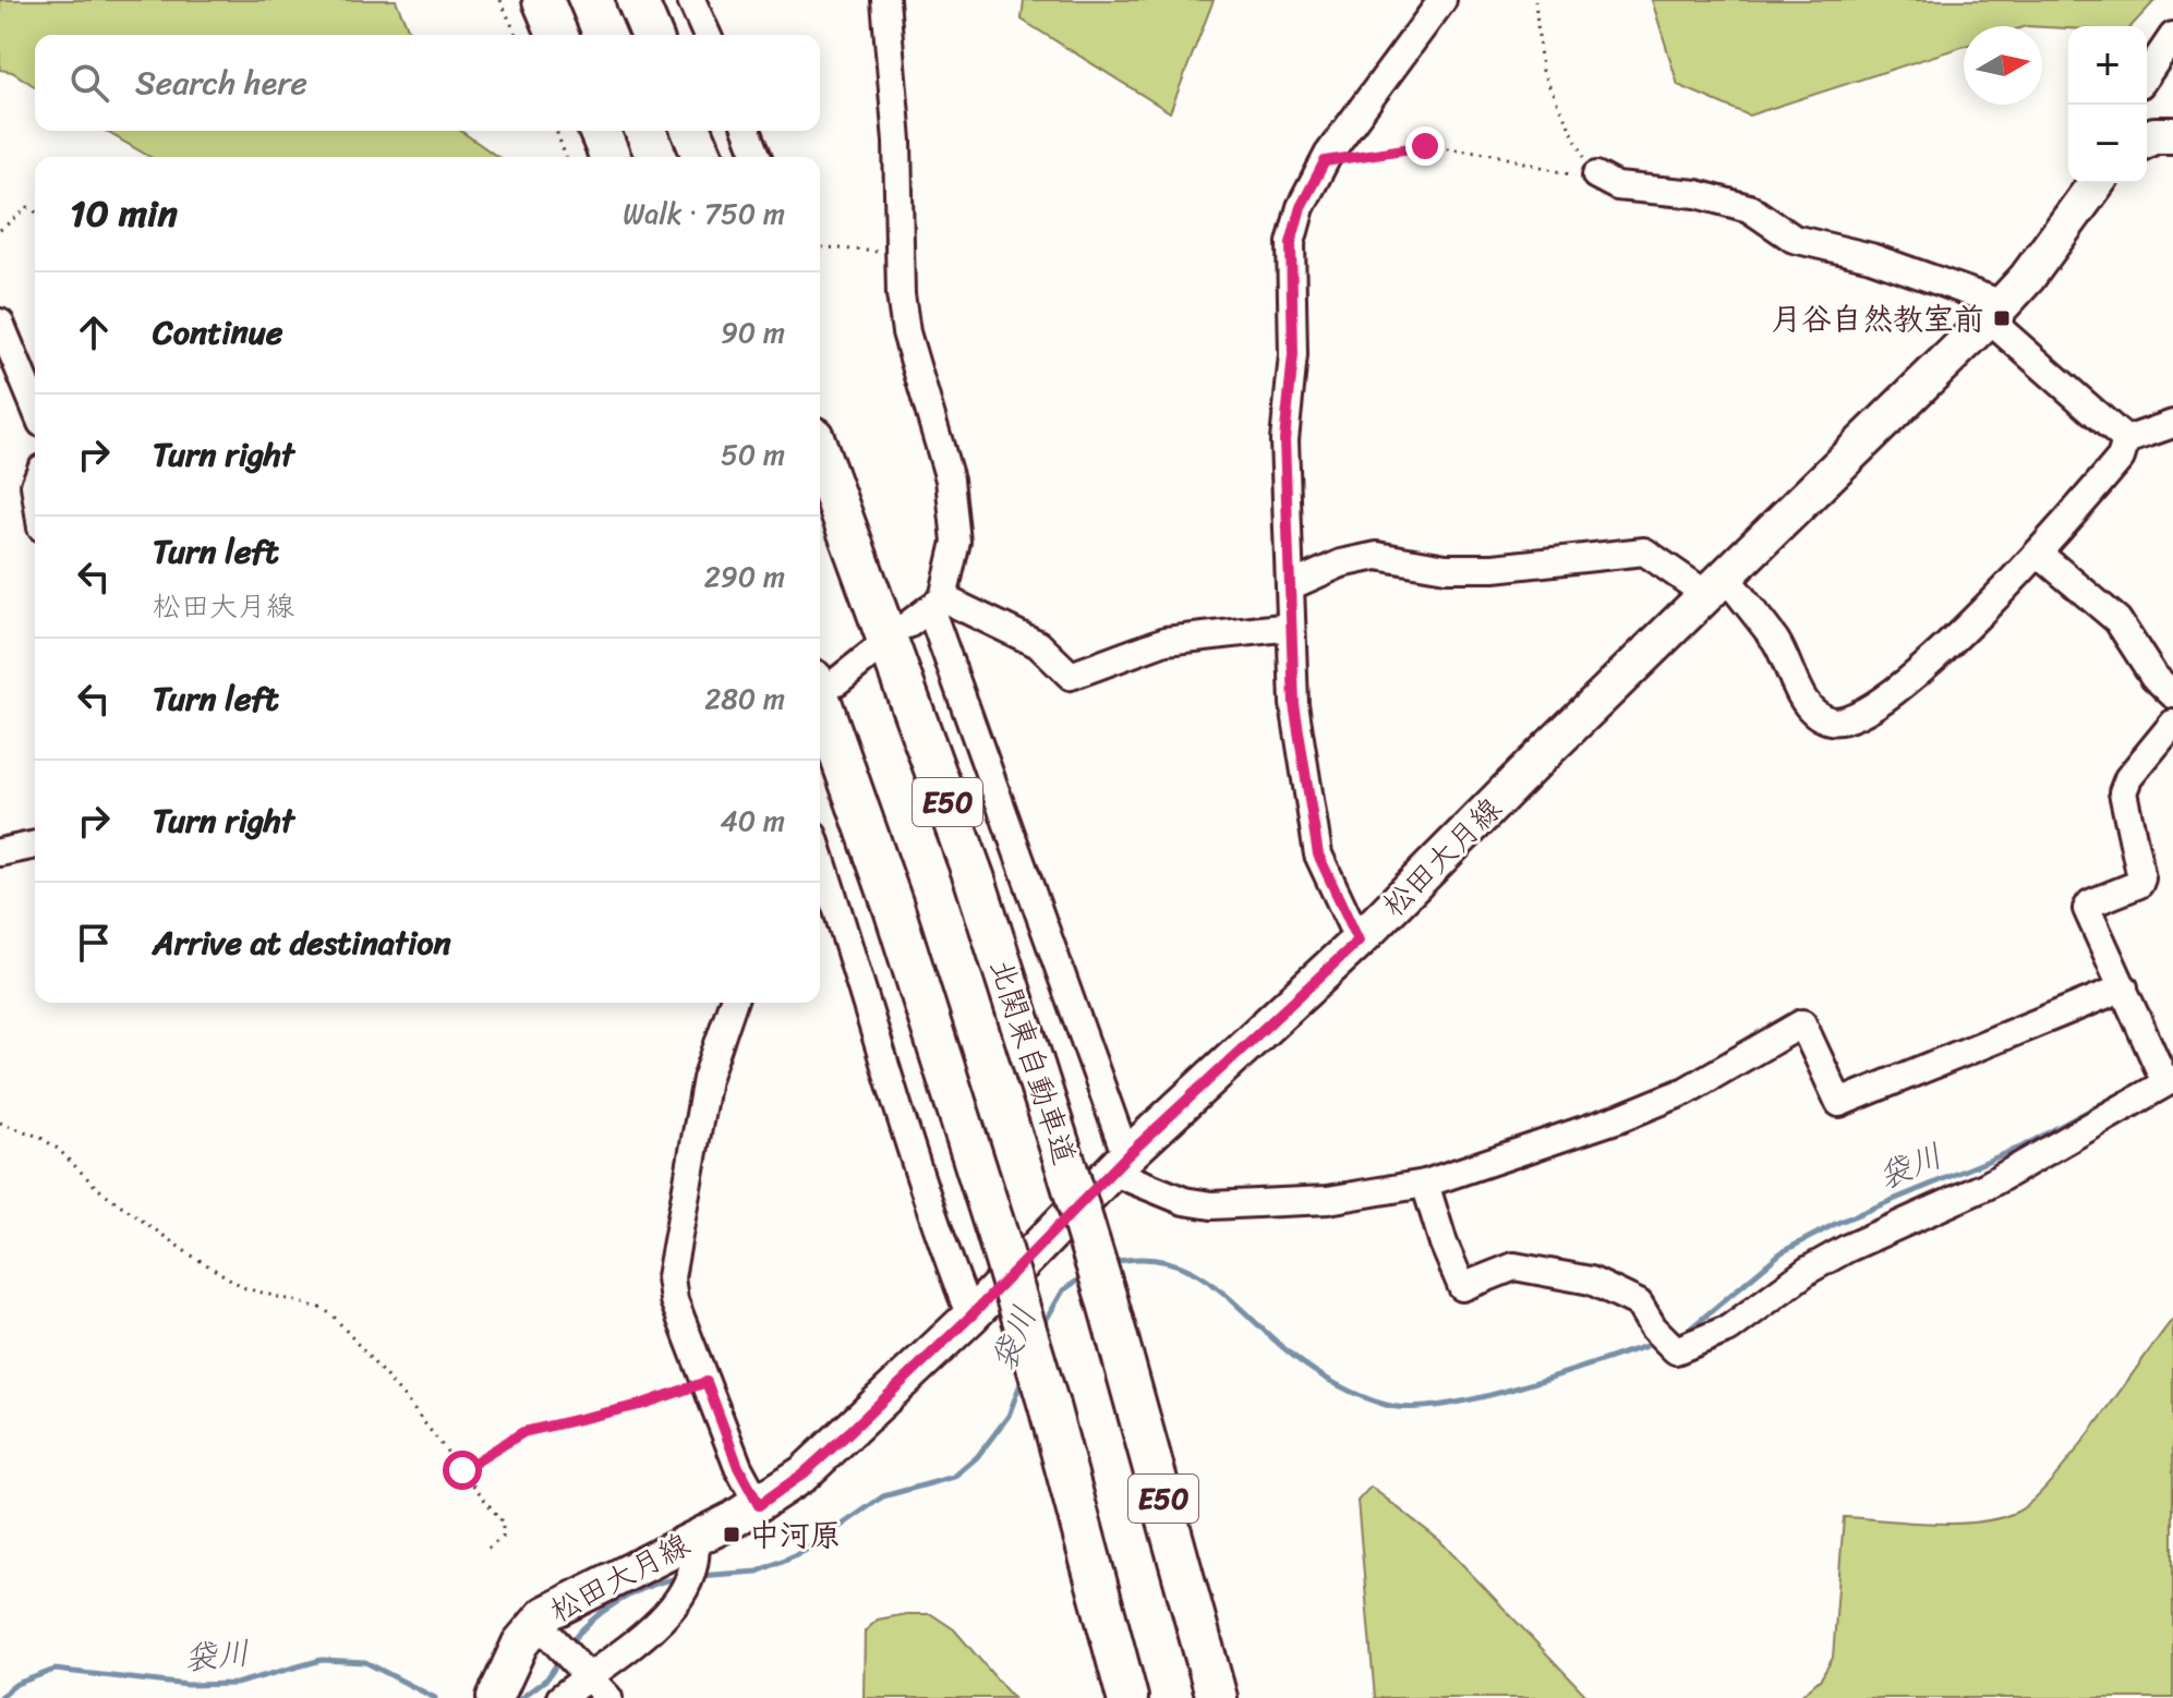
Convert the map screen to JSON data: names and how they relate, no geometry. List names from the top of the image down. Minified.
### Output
{"streets":{"highway":["E50","北関東自動車道"],"main road":["松田大月線"]},"water":["袋川"],"places":{"transit":["月谷自然教室前","中河原"]},"north":"right","page":{"map_buttons":["+","−"],"search":"Search here","heading":["10 min","Walk · 750 m"],"list":[["Continue","90 m"],["Turn right","50 m"],["Turn left","松田大月線","290 m"],["Turn left","280 m"],["Turn right","40 m"],"Arrive at destination"]}}
